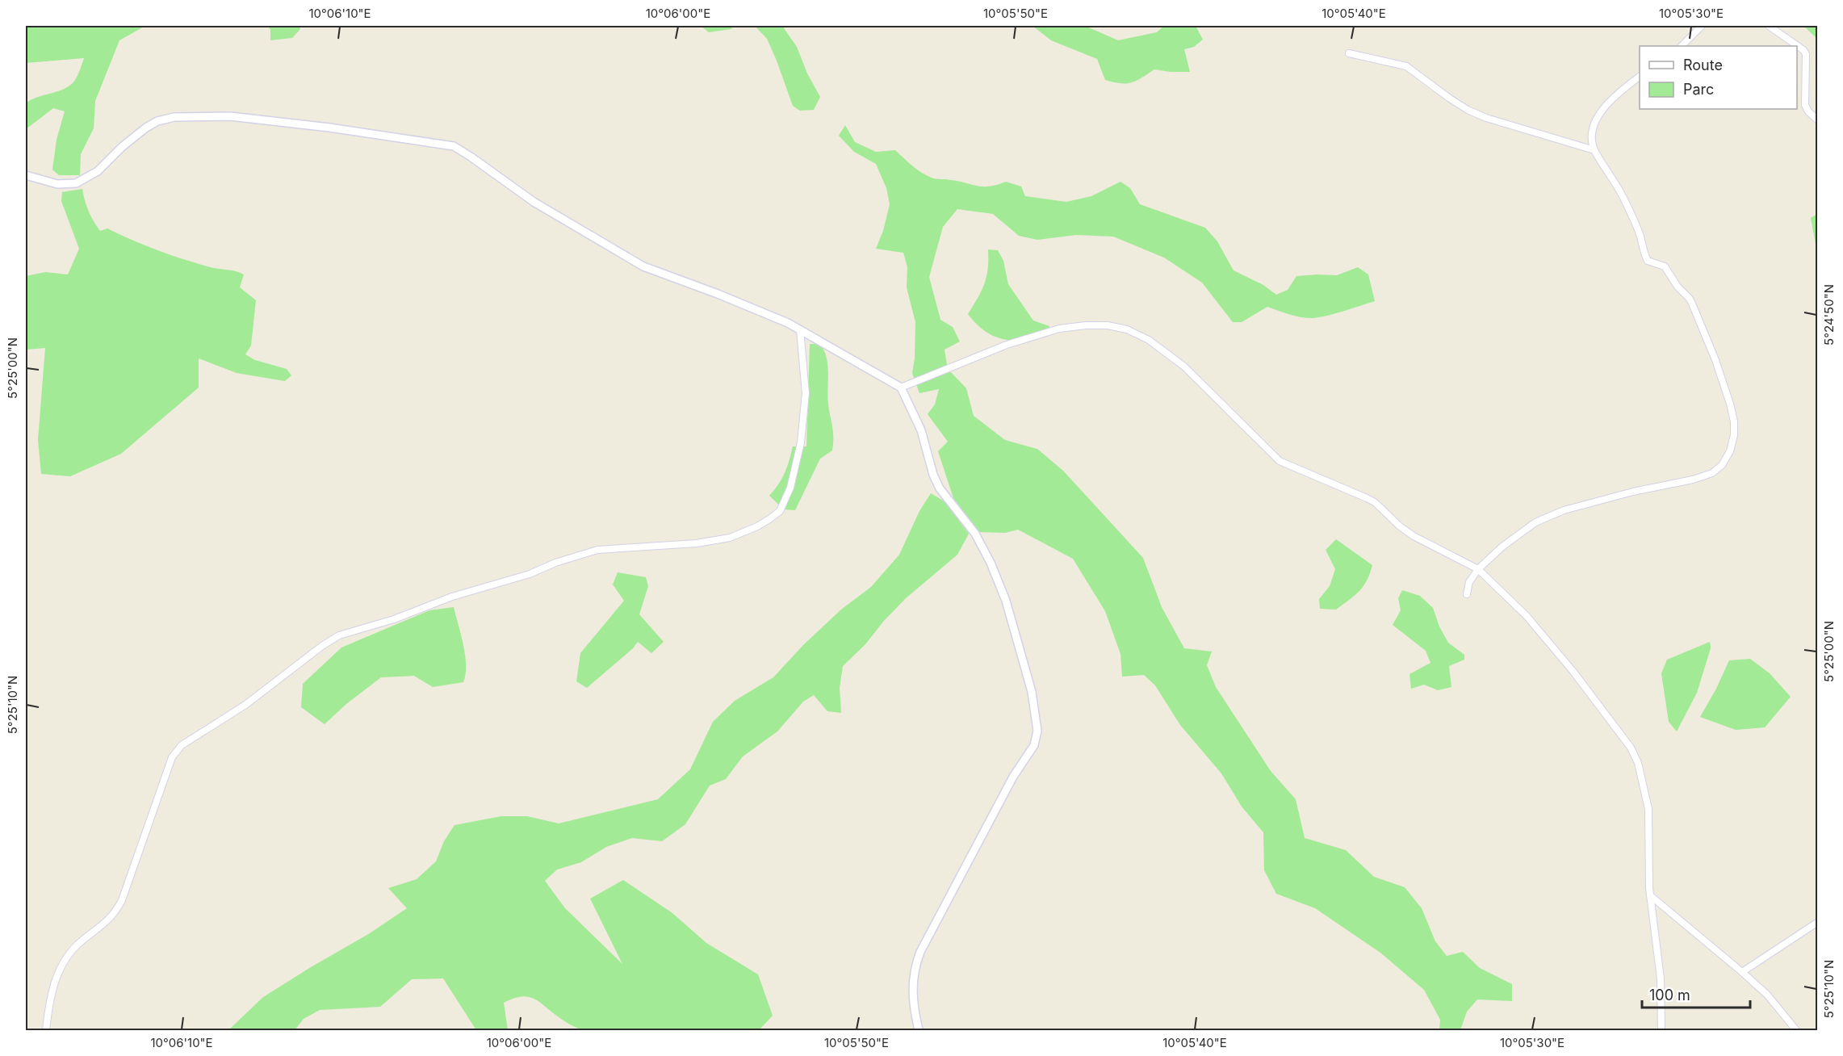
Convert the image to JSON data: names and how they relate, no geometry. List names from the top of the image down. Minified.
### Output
{"legend":["Route","Parc"],"scale_bar":"100 m","coordinates":["10°06'10\"E","10°06'00\"E","10°05'50\"E","10°05'40\"E","10°05'30\"E","5°24'50\"N","5°25'00\"N","5°25'10\"N"]}
